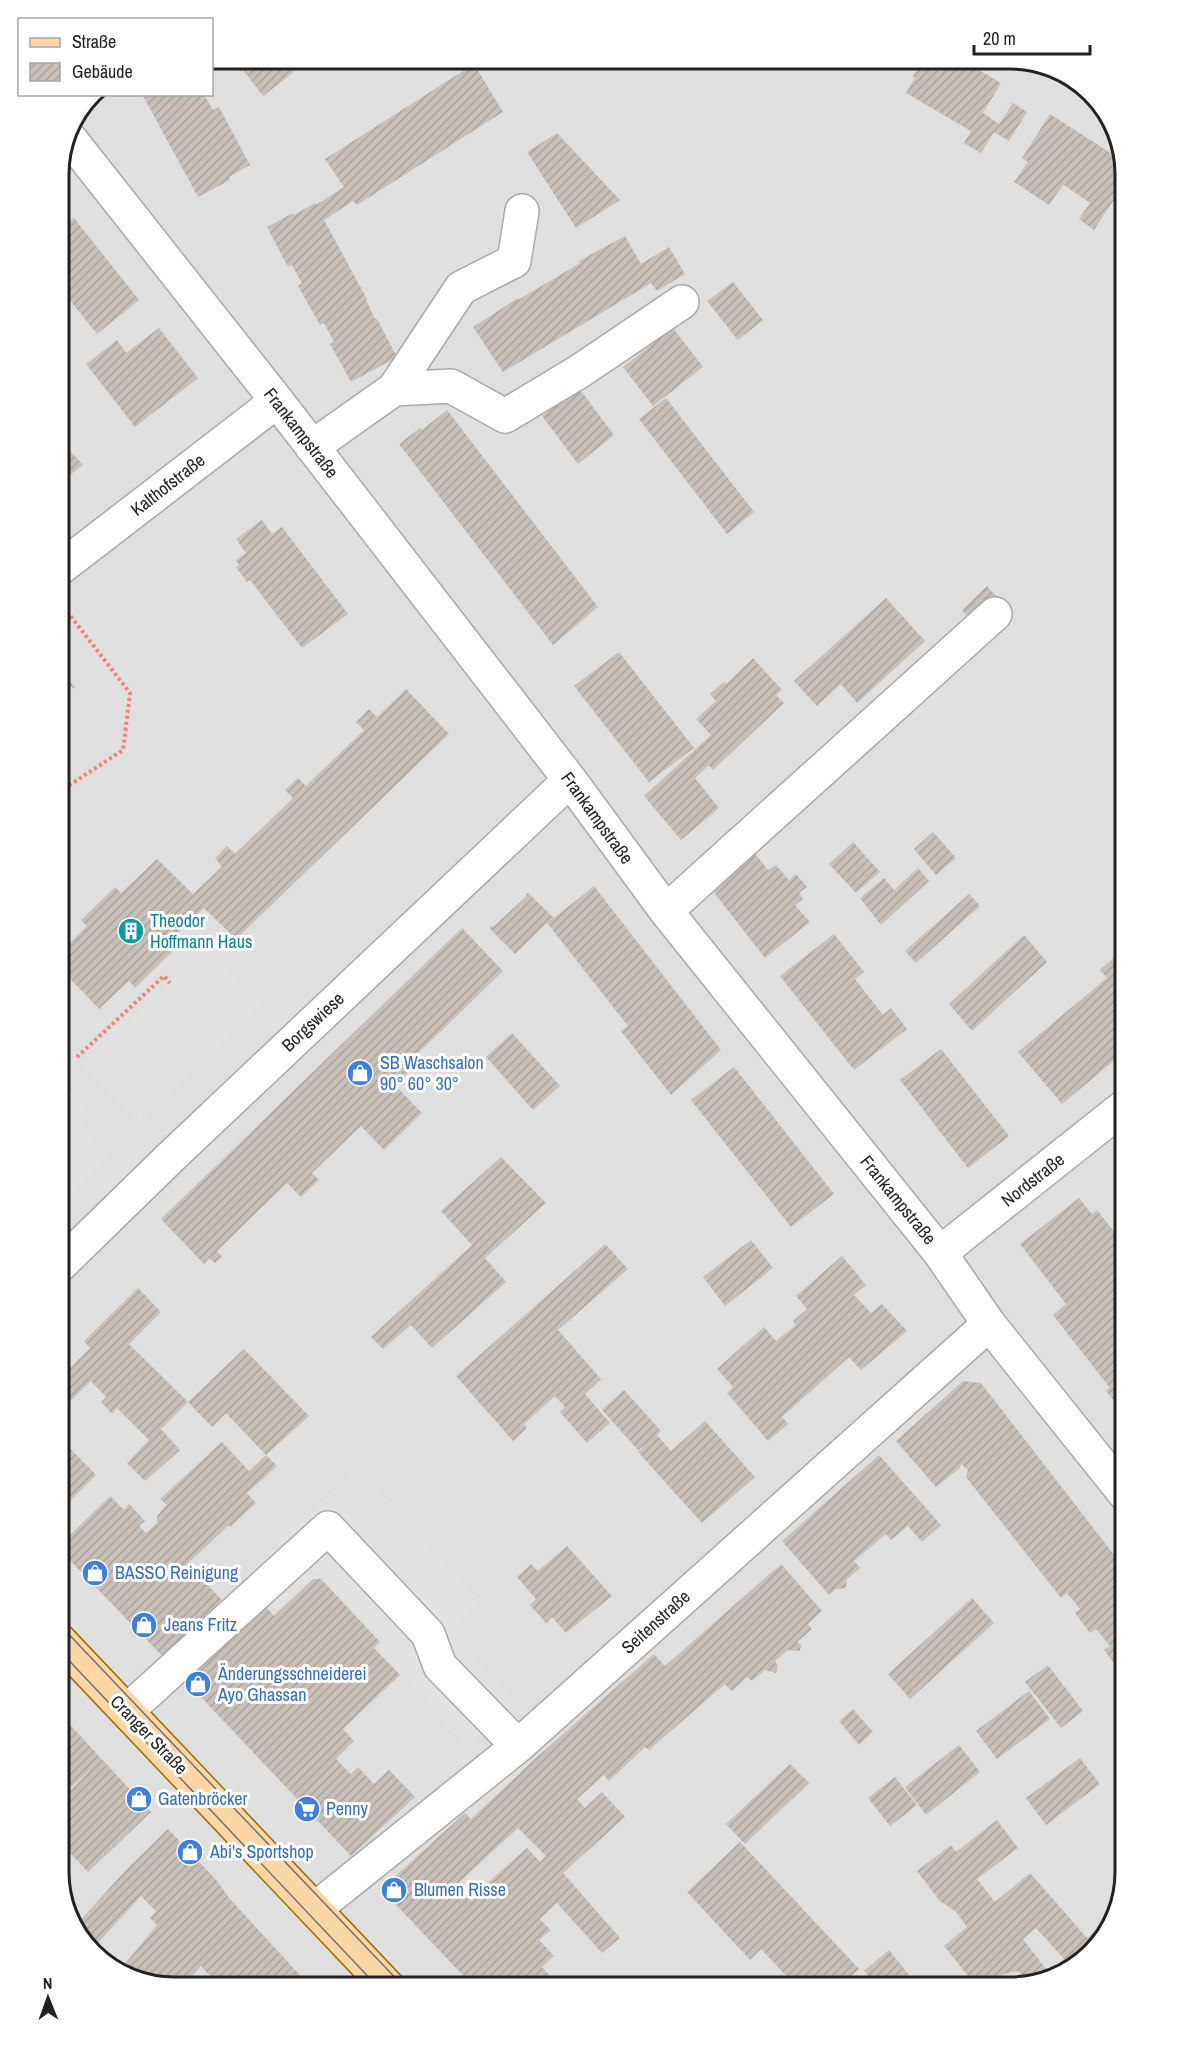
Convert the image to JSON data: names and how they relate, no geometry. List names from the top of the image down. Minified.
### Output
{"streets":{"main road":["Cranger Straße"],"street":["Frankampstraße","Kalthofstraße","Borgswiese","Nordstraße","Seitenstraße"]},"crossings":[["Frankampstraße","Kalthofstraße"],["Frankampstraße","Borgswiese"],["Frankampstraße","Nordstraße"],["Frankampstraße","Seitenstraße"],["Seitenstraße","Cranger Straße"]],"places":{"building":["Theodor Hoffmann Haus"],"shop":["SB Waschsalon 90° 60° 30°","BASSO Reinigung","Jeans Fritz","Änderungsschneiderei Ayo Ghassan","Gatenbröcker","Abi's Sportshop","Blumen Risse"],"supermarket":["Penny"]},"legend":["Straße","Gebäude"],"scale_bar":"20 m","north":"top"}
